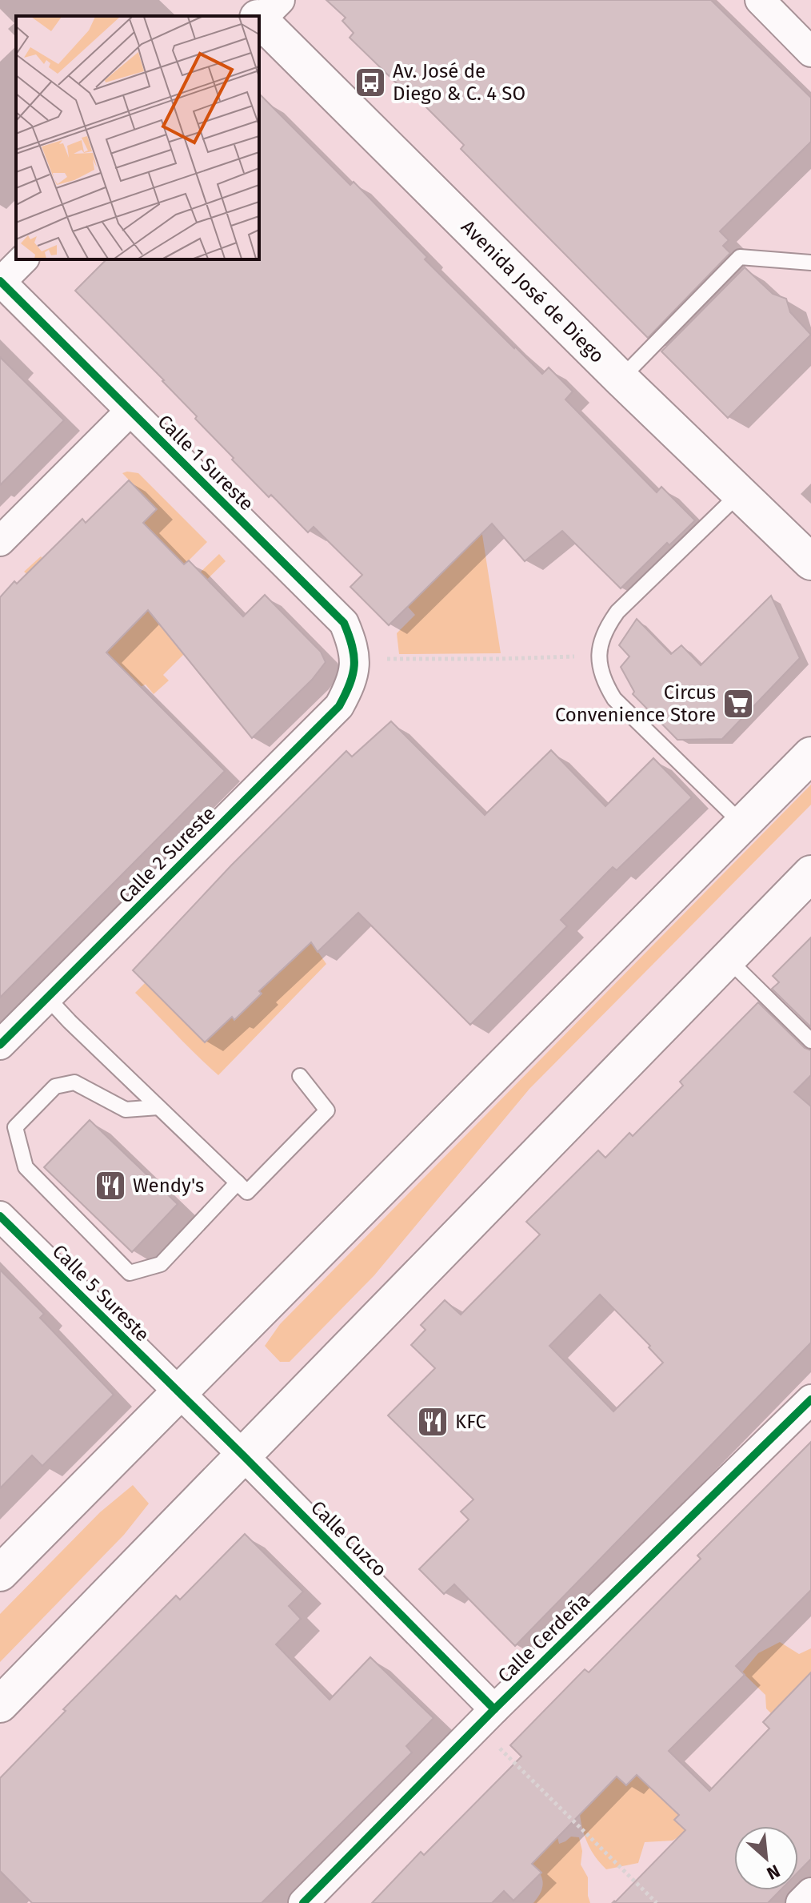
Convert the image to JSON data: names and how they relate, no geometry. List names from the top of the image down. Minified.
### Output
{"streets":{"main road":["Avenida José de Diego"],"street":["Calle 1 Sureste","Calle 2 Sureste","Calle 5 Sureste","Calle Cuzco","Calle Cerdeña"]},"crossings":[["Calle 1 Sureste","Calle 2 Sureste"],["Calle 5 Sureste","Calle Cuzco"],["Calle Cuzco","Calle Cerdeña"]],"places":{"bus stop":["Av. José de Diego & C. 4 SO"],"supermarket":["Circus Convenience Store"],"restaurant":["Wendy's","KFC"]},"north":"bottom right"}
